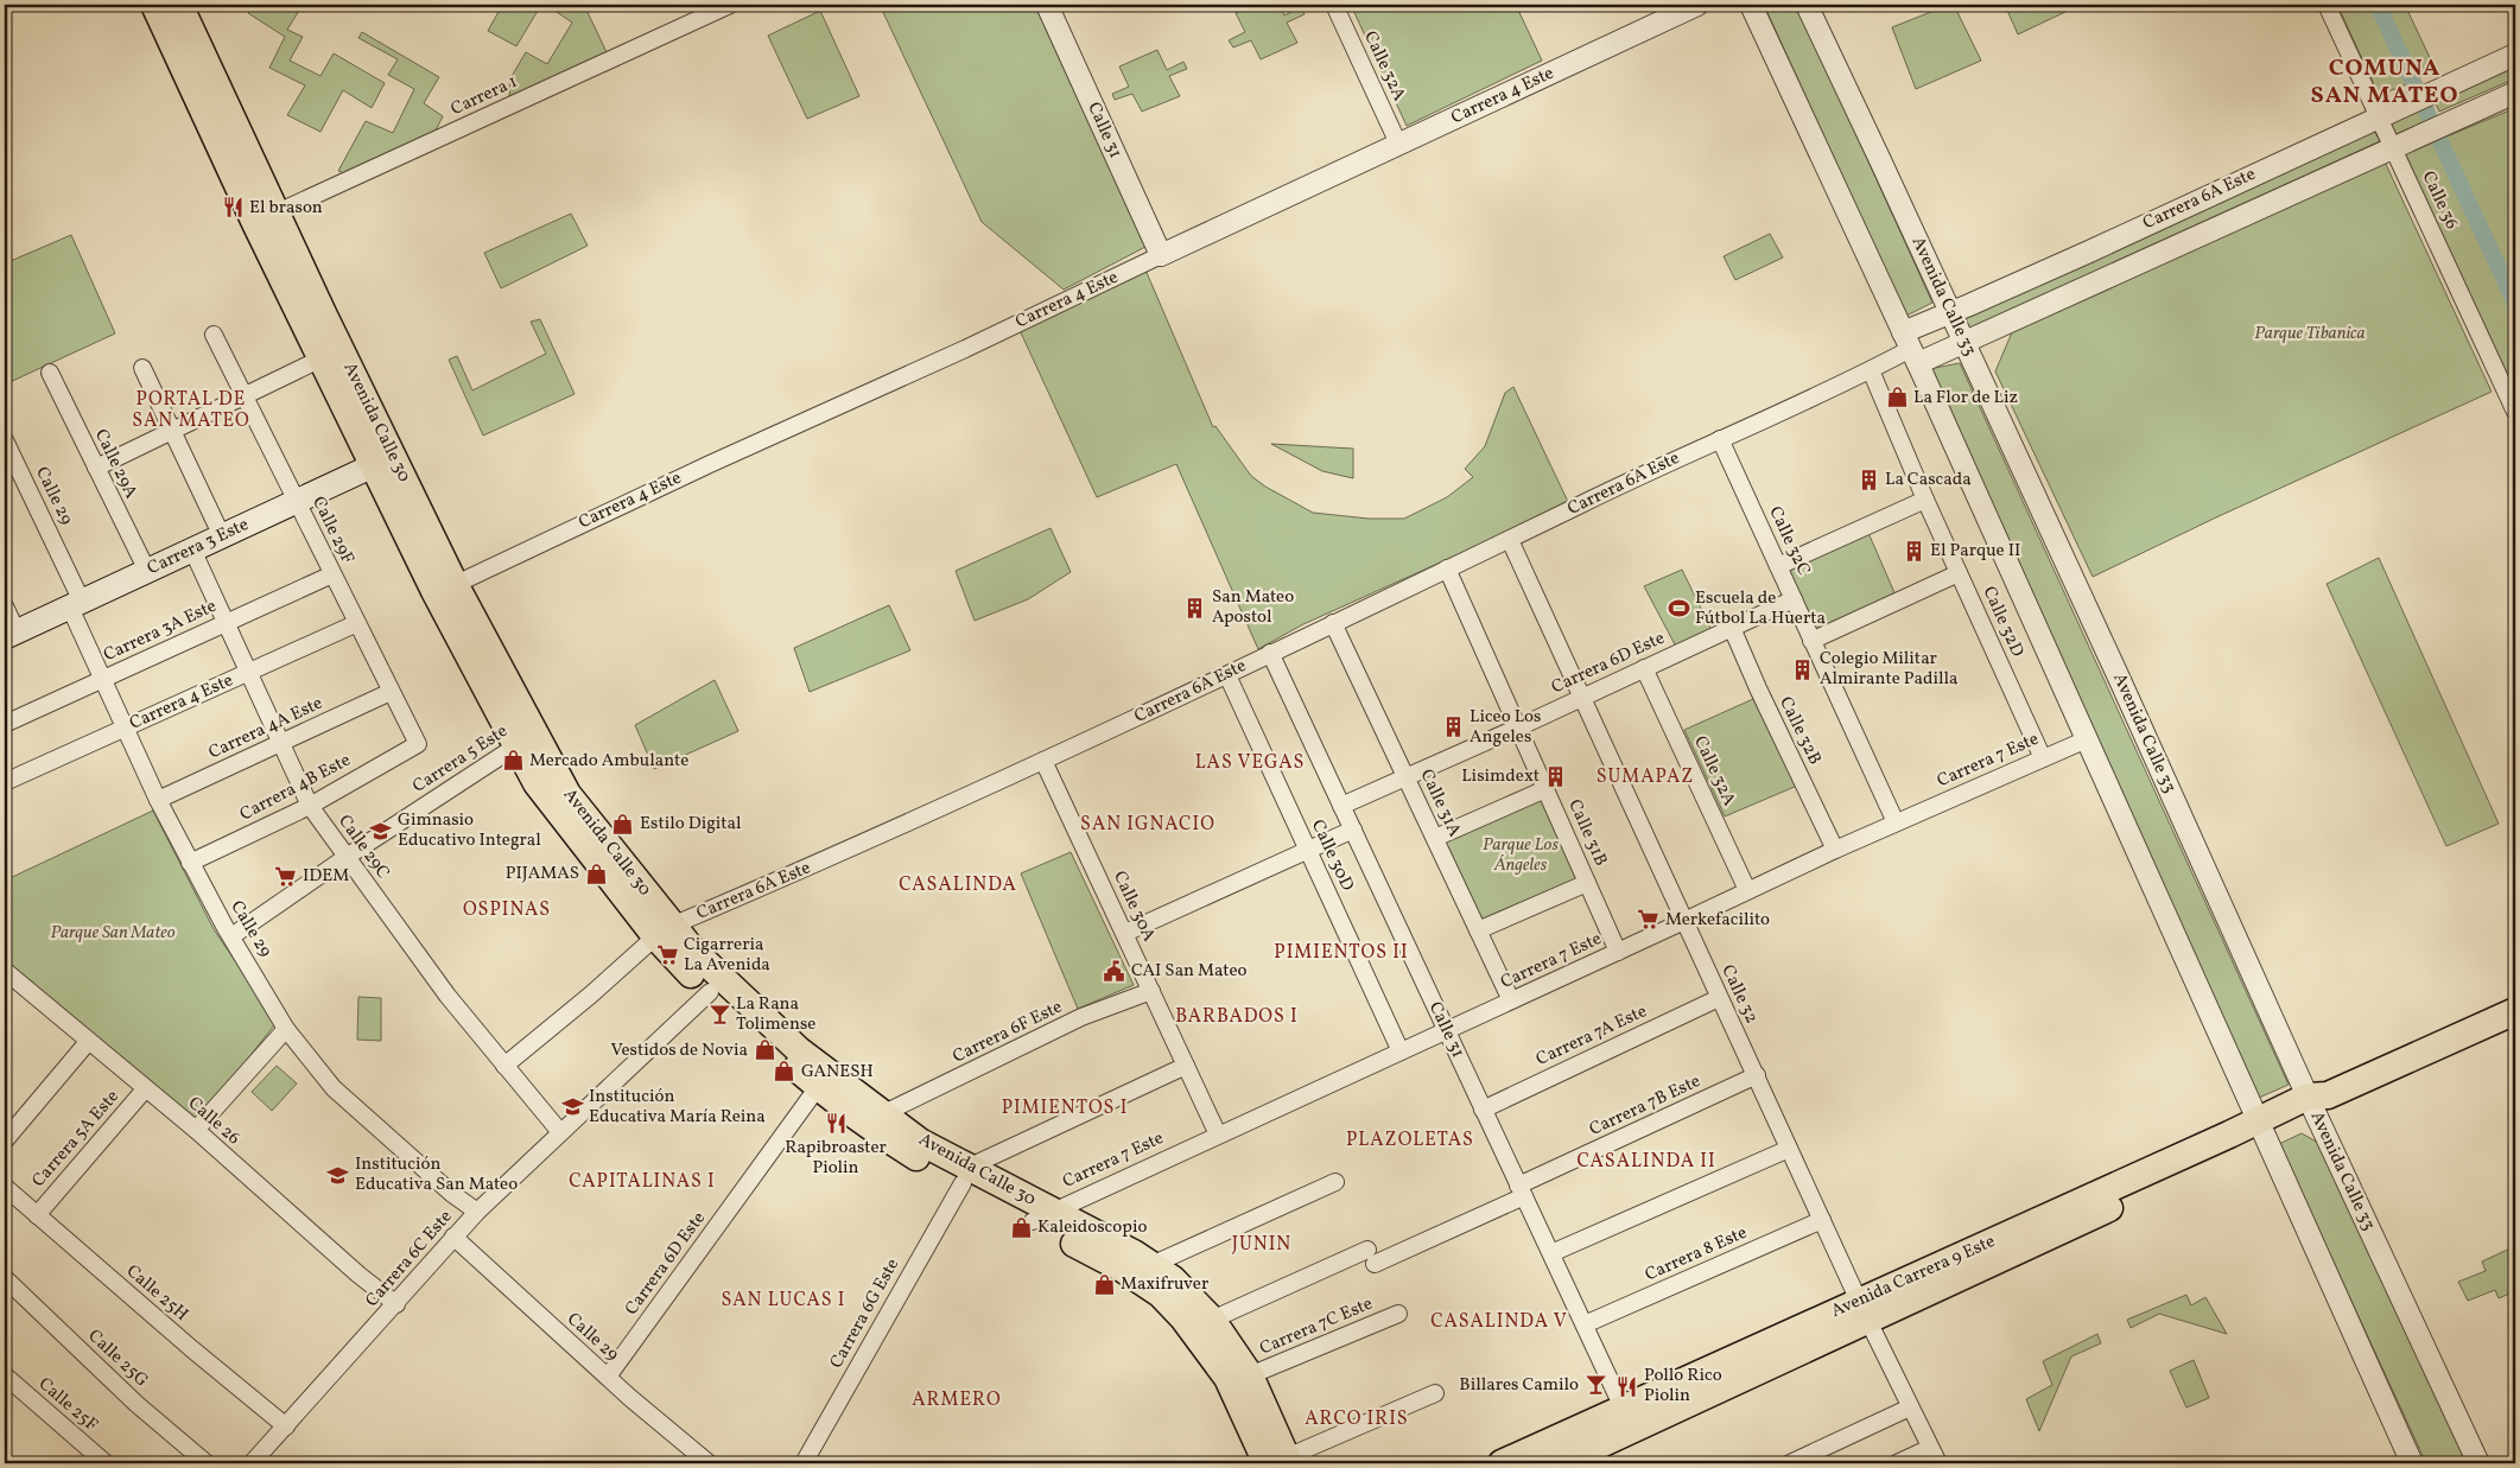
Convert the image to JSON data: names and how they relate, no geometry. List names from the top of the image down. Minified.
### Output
{"streets":{"main road":["Avenida Calle 30","Carrera 3 Este","Avenida Carrera 9 Este"],"street":["Calle 32A","Carrera 1","Carrera 4 Este","Calle 31","Carrera 6A Este","Calle 36","Avenida Calle 33","Calle 29A","Calle 29","Calle 29F","Calle 32C","Calle 32D","Carrera 3A Este","Carrera 6D Este","Carrera 4A Este","Calle 32B","Carrera 5 Este","Carrera 7 Este","Carrera 4B Este","Calle 31A","Calle 31B","Calle 29C","Calle 30D","Calle 30A","Calle 32","Carrera 6F Este","Carrera 7A Este","Carrera 7B Este","Calle 26","Carrera 5A Este","Carrera 8 Este","Carrera 6C Este","Calle 25H","Carrera 6G Este","Carrera 7C Este","Calle 25G","Calle 25F"]},"crossings":[["Calle 32A","Carrera 4 Este"],["Calle 32A","Carrera 6D Este"],["Calle 32A","Carrera 7 Este"],["Carrera 1","Avenida Calle 30"],["Carrera 4 Este","Calle 31"],["Carrera 4 Este","Avenida Calle 30"],["Carrera 4 Este","Calle 29"],["Carrera 4 Este","Calle 29F"],["Carrera 4 Este","Calle 29C"],["Calle 31","Carrera 6A Este"],["Calle 31","Carrera 6D Este"],["Calle 31","Carrera 7 Este"],["Calle 31","Carrera 7A Este"],["Calle 31","Carrera 7B Este"],["Calle 31","Carrera 8 Este"],["Calle 31","Avenida Carrera 9 Este"],["Carrera 6A Este","Calle 36"],["Carrera 6A Este","Avenida Calle 33"],["Carrera 6A Este","Avenida Calle 30"],["Carrera 6A Este","Calle 32C"],["Carrera 6A Este","Calle 32D"],["Carrera 6A Este","Calle 31A"],["Carrera 6A Este","Calle 31B"],["Carrera 6A Este","Calle 29C"],["Carrera 6A Este","Calle 30D"],["Carrera 6A Este","Calle 30A"],["Carrera 6A Este","Calle 32"],["Avenida Calle 33","Avenida Carrera 9 Este"],["Avenida Calle 30","Carrera 3 Este"],["Avenida Calle 30","Carrera 6D Este"],["Avenida Calle 30","Carrera 5 Este"],["Avenida Calle 30","Carrera 7 Este"],["Avenida Calle 30","Carrera 6F Este"],["Avenida Calle 30","Carrera 7B Este"],["Avenida Calle 30","Carrera 6C Este"],["Avenida Calle 30","Carrera 6G Este"],["Avenida Calle 30","Carrera 7C Este"],["Calle 29A","Carrera 3 Este"],["Calle 29","Carrera 3 Este"],["Calle 29","Carrera 3A Este"],["Calle 29","Carrera 6D Este"],["Calle 29","Carrera 4A Este"],["Calle 29","Carrera 5 Este"],["Calle 29","Carrera 4B Este"],["Calle 29","Carrera 6C Este"],["Calle 29F","Carrera 3 Este"],["Calle 29F","Carrera 3A Este"],["Calle 29F","Carrera 4A Este"],["Calle 29F","Carrera 4B Este"],["Calle 32C","Carrera 6D Este"],["Calle 32C","Carrera 7 Este"],["Carrera 3 Este","Calle 29C"],["Calle 32D","Carrera 7 Este"],["Carrera 3A Este","Calle 29C"],["Carrera 6D Este","Calle 32B"],["Carrera 6D Este","Calle 31A"],["Carrera 6D Este","Calle 31B"],["Carrera 6D Este","Calle 32"],["Carrera 4A Este","Calle 29C"],["Calle 32B","Carrera 7 Este"],["Carrera 5 Este","Calle 29C"],["Carrera 7 Este","Calle 31A"],["Carrera 7 Este","Calle 31B"],["Carrera 7 Este","Calle 30D"],["Carrera 7 Este","Calle 30A"],["Carrera 7 Este","Calle 32"],["Carrera 4B Este","Calle 29C"],["Calle 29C","Carrera 6C Este"],["Calle 30A","Carrera 6F Este"],["Calle 32","Carrera 7A Este"],["Calle 32","Carrera 7B Este"],["Calle 32","Carrera 8 Este"],["Calle 32","Avenida Carrera 9 Este"],["Calle 26","Carrera 5A Este"],["Calle 26","Carrera 6C Este"],["Carrera 5A Este","Calle 25H"],["Carrera 6C Este","Calle 25H"]],"districts":["COMUNA SAN MATEO","PORTAL DE SAN MATEO","LAS VEGAS","SUMAPAZ","SAN IGNACIO","CASALINDA","OSPINAS","PIMIENTOS II","BARBADOS I","PIMIENTOS I","PLAZOLETAS","CASALINDA II","CAPITALINAS I","JUNIN","SAN LUCAS I","CASALINDA V","ARMERO","ARCO IRIS"],"parks":["Parque Tibanica","Parque Los Ángeles","Parque San Mateo"],"places":{"restaurant":["El brason","Rapibroaster Piolin","Pollo Rico Piolin"],"shop":["La Flor de Liz","Mercado Ambulante","Estilo Digital","PIJAMAS","Vestidos de Novia","GANESH","Kaleidoscopio","Maxifruver"],"building":["La Cascada","El Parque II","San Mateo Apostol","Colegio Militar Almirante Padilla","Liceo Los Angeles","Lisimdext"],"sports":["Escuela de Fútbol La Huerta"],"school or university":["Gimnasio Educativo Integral","Institución Educativa María Reina","Institución Educativa San Mateo"],"supermarket":["IDEM","Merkefacilito","Cigarreria La Avenida"],"public building":["CAI San Mateo"],"bar":["La Rana Tolimense","Billares Camilo"]}}
